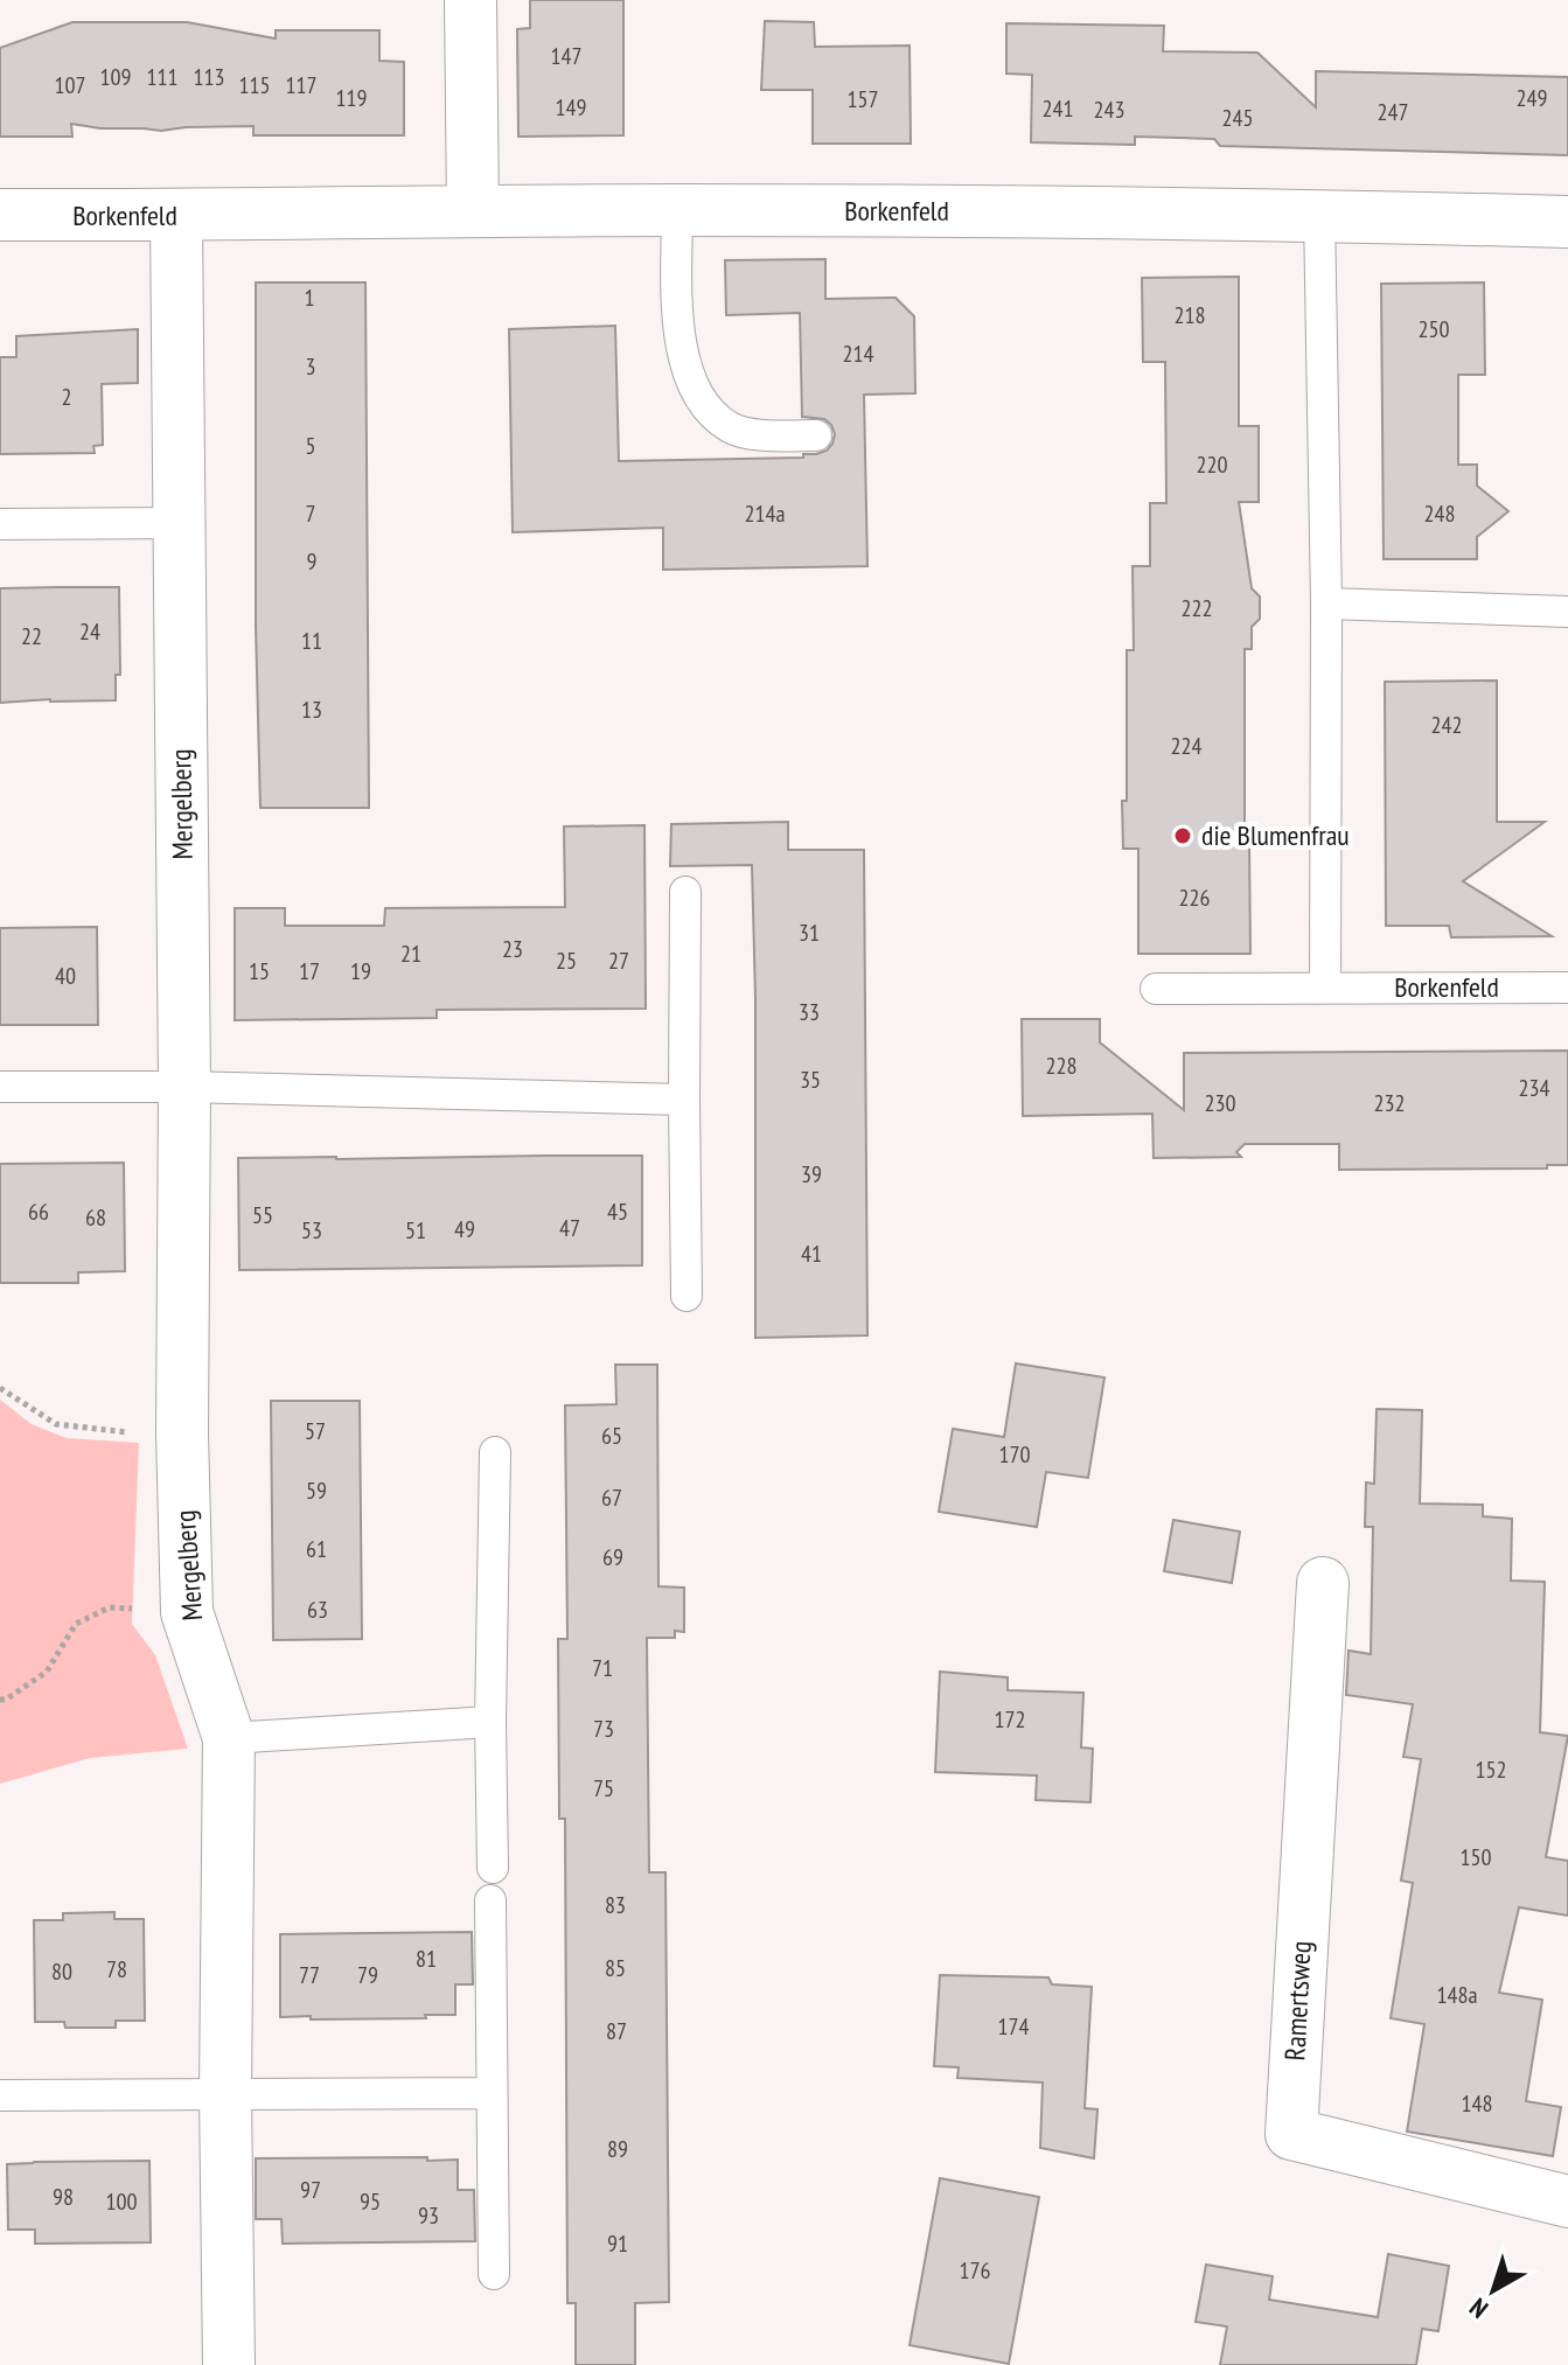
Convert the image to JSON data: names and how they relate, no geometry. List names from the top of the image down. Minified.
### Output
{"streets":{"street":["Borkenfeld","Mergelberg","Ramertsweg"]},"crossings":[["Borkenfeld","Mergelberg"]],"places":["die Blumenfrau"],"house_numbers":["147","109","111","113","107","115","117","119","249","157","149","241","243","247","245","1","218","250","214","3","2","5","220","7","214a","248","9","222","24","22","11","13","242","224","226","31","23","21","25","27","15","17","19","40","33","228","35","234","230","232","39","66","45","55","68","47","49","53","51","41","57","65","170","59","67","61","69","63","71","172","73","152","75","150","83","81","85","78","80","77","79","148a","174","87","148","89","97","98","100","95","93","91","176"],"north":"bottom left"}
